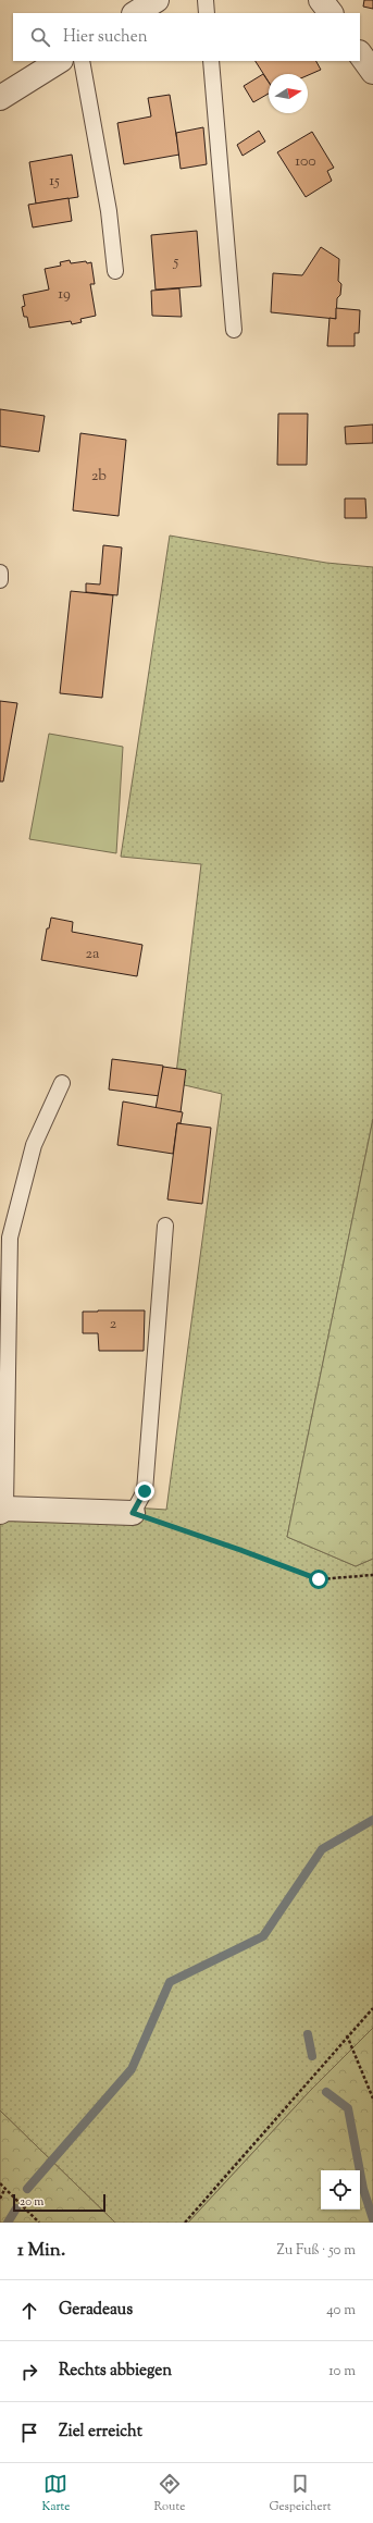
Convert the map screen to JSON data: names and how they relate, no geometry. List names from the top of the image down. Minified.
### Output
{"house_numbers":["100","15","5","19","2b","2a","2"],"scale_bar":"20 m","north":"right","page":{"search":"Hier suchen","scale":"20 m","heading":["1 Min.","Zu Fuß · 50 m"],"list":[["Geradeaus","40 m"],["Rechts abbiegen","10 m"],"Ziel erreicht"],"nav":["Karte","Route","Gespeichert"]}}
